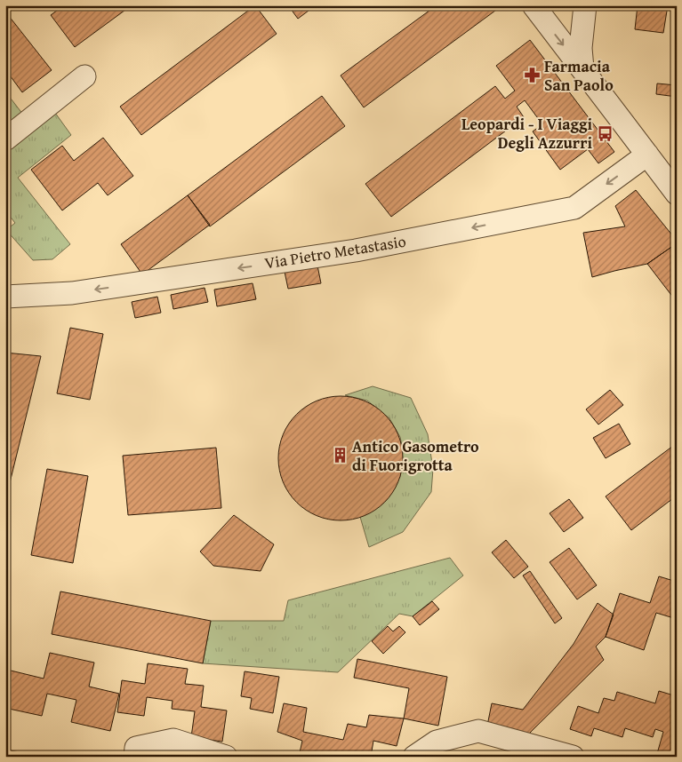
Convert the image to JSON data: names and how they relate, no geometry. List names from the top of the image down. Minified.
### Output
{"streets":{"street":["Via Pietro Metastasio"]},"one_way":["Via Pietro Metastasio"],"places":{"pharmacy":["Farmacia San Paolo"],"bus stop":["Leopardi - I Viaggi Degli Azzurri"],"building":["Antico Gasometro di Fuorigrotta"]}}
